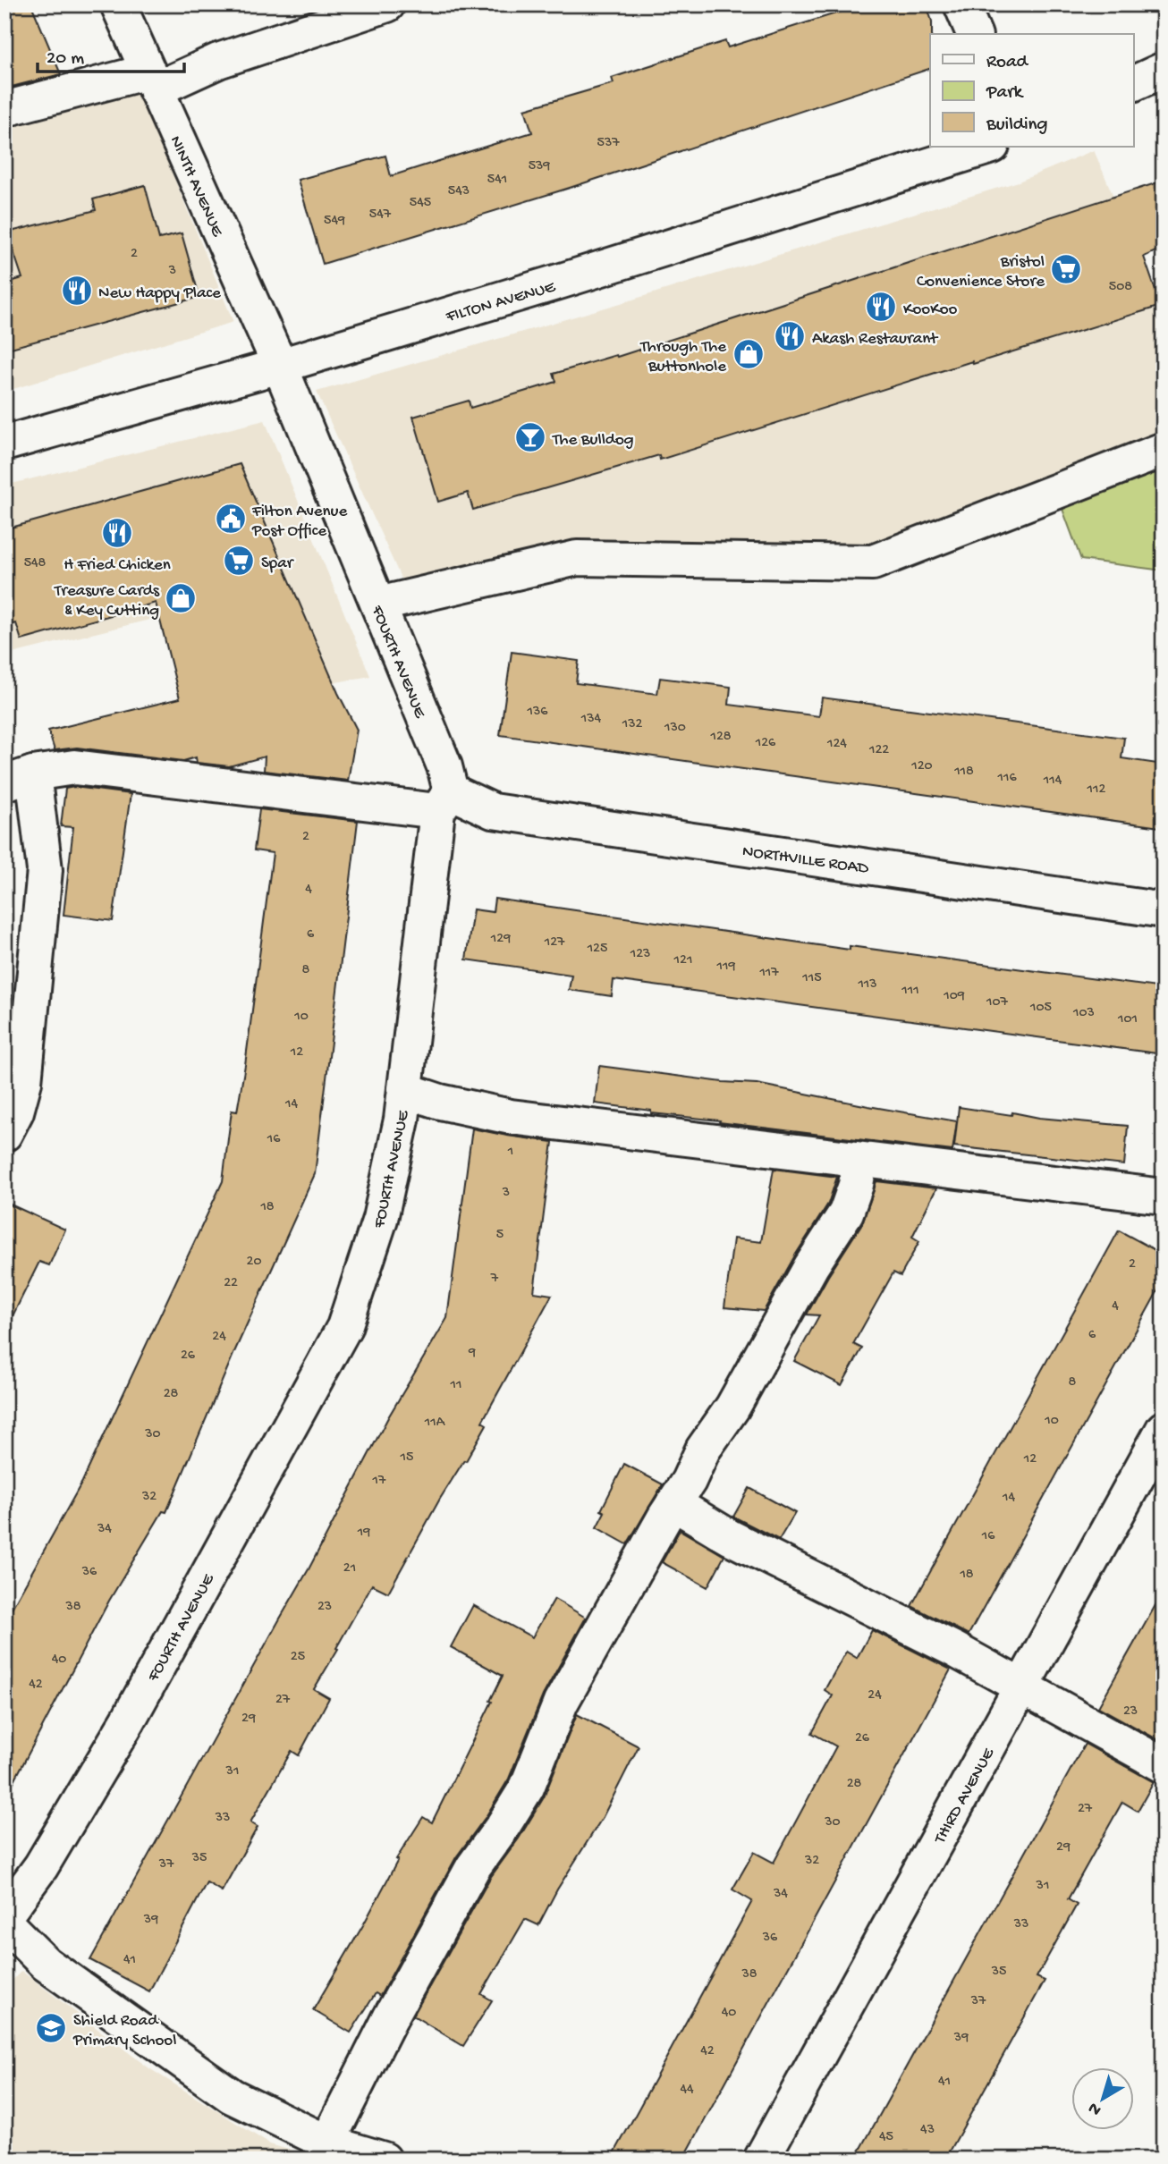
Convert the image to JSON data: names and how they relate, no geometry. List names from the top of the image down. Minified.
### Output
{"streets":{"street":["NINTH AVENUE","FILTON AVENUE","FOURTH AVENUE","NORTHVILLE ROAD","THIRD AVENUE"]},"crossings":[["NINTH AVENUE","FILTON AVENUE"],["NINTH AVENUE","FOURTH AVENUE"],["FILTON AVENUE","FOURTH AVENUE"],["FOURTH AVENUE","NORTHVILLE ROAD"]],"places":{"supermarket":["Bristol Convenience Store","Spar"],"restaurant":["New Happy Place","KooKoo","Akash Restaurant","H Fried Chicken"],"shop":["Through The Buttonhole","Treasure Cards & Key Cutting"],"bar":["The Bulldog"],"public building":["Filton Avenue Post Office"],"school or university":["Shield Road Primary School"]},"house_numbers":["537","539","541","543","545","547","549","2","3","508","548","136","134","132","130","128","126","124","122","120","118","116","114","112","2","4","6","129","127","125","123","121","119","8","117","115","113","111","109","107","105","103","10","101","12","14","16","1","3","18","5","20","2","7","22","4","6","24","9","26","8","11","28","10","11A","30","15","12","17","32","14","34","19","16","21","36","18","38","23","25","40","42","24","27","23","29","26","31","28","27","33","30","29","35","32","37","31","34","39","33","36","41","35","38","37","40","39","42","41","44","43","45"],"legend":["Road","Park","Building"],"scale_bar":"20 m","north":"bottom left"}
